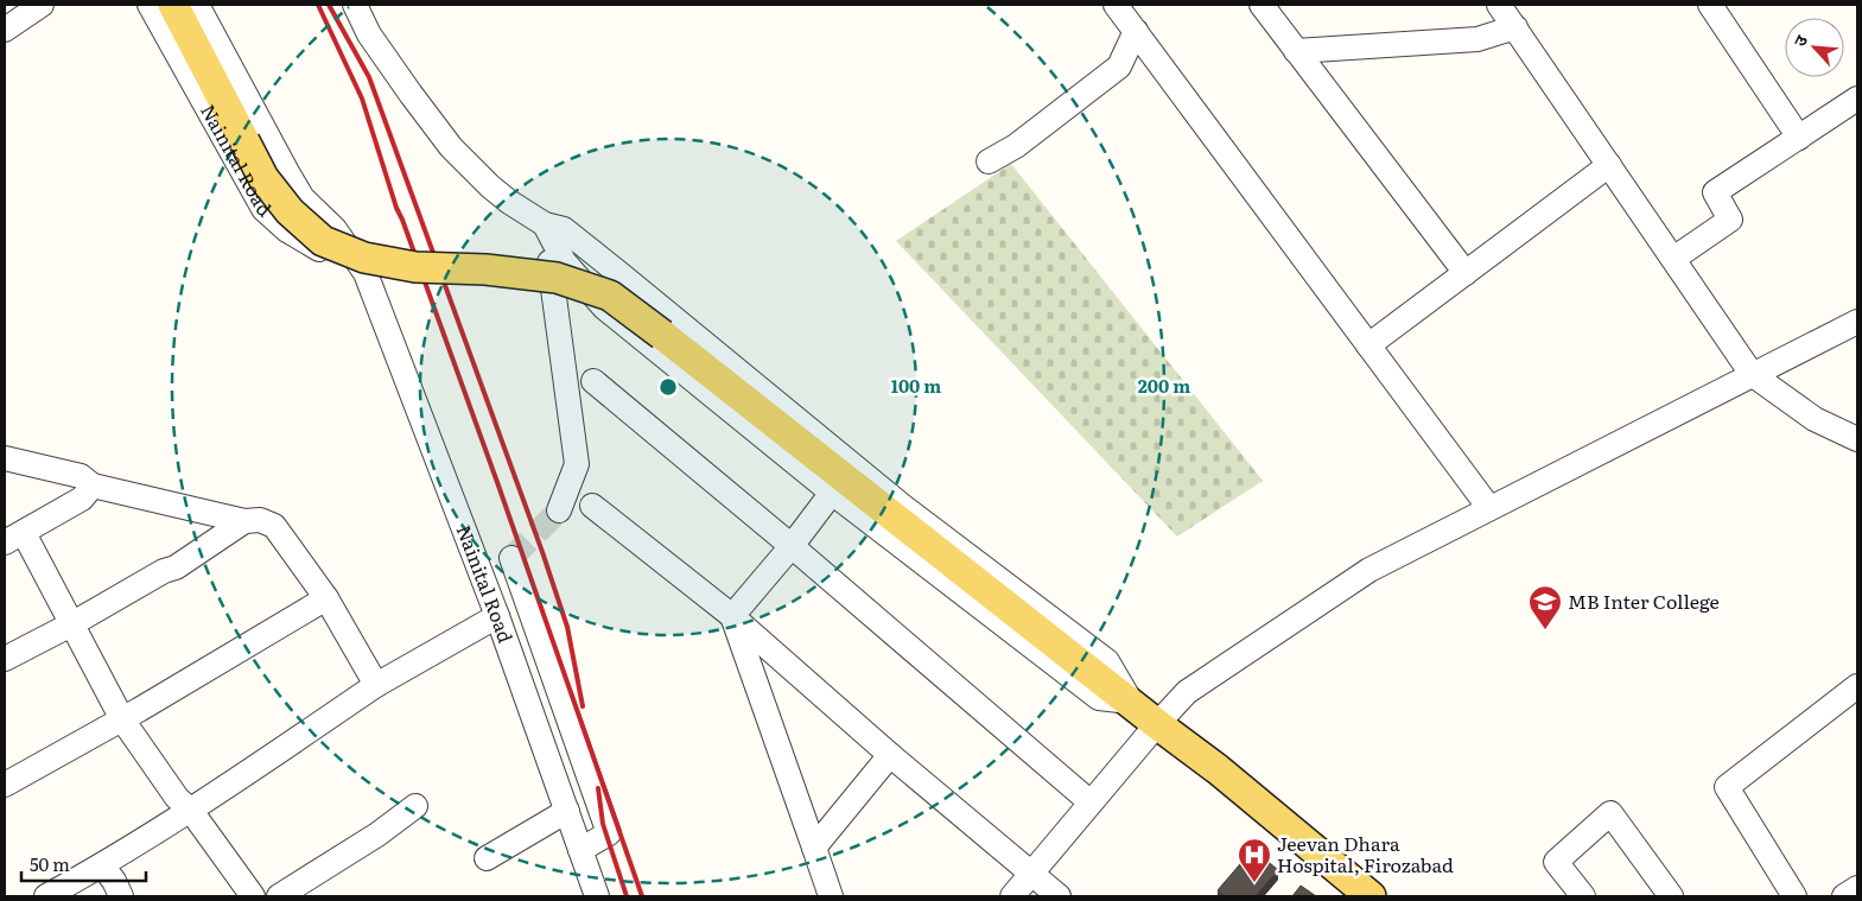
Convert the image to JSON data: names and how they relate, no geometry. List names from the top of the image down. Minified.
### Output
{"streets":{"main road":["Nainital Road"]},"places":{"school or university":["MB Inter College"],"hospital":["Jeevan Dhara Hospital, Firozabad"]},"scale_bar":"50 m","north":"top left","rings":["100 m","200 m"]}
